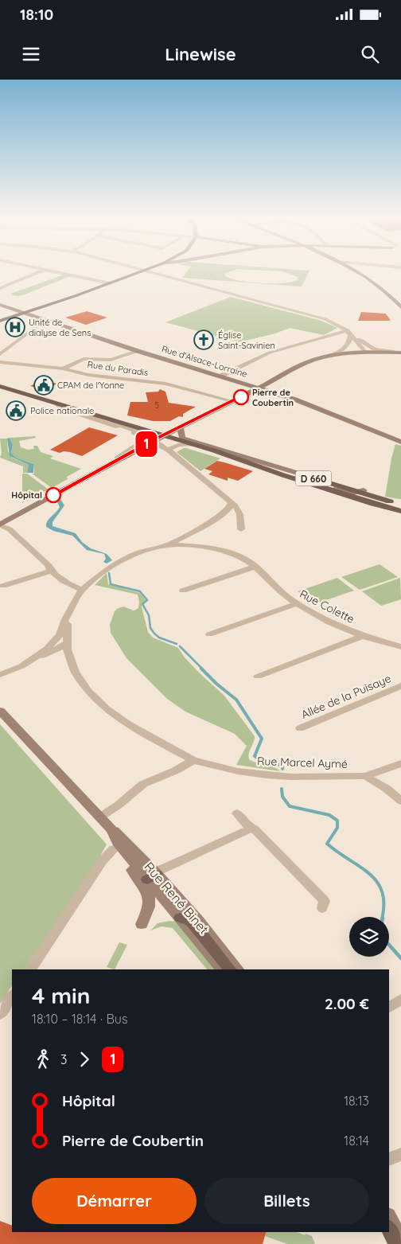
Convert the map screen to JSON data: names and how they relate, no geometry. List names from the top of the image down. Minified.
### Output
{"streets":{"main road":["D 660"],"street":["Rue d'Alsace-Lorraine","Rue du Paradis","Rue Colette","Allée de la Puisaye","Rue Marcel Aymé","Rue René Binet"]},"places":{"hospital":["Unité de dialyse de Sens"],"church":["Église Saint-Savinien"],"public building":["CPAM de l'Yonne","Police nationale"],"other":["Pierre de Coubertin","Hôpital"]},"lines":["bus line 1"],"house_numbers":["5"],"page":{"status":"18:10","header":"Linewise","on_map":"1","heading":["4 min","18:10 – 18:14 · Bus","2.00 €"],"legs":["3","1"],"list":[{"name":"Hôpital","value":"18:13"},{"name":"Pierre de Coubertin","value":"18:14"}],"buttons":["Démarrer","Billets"]}}
